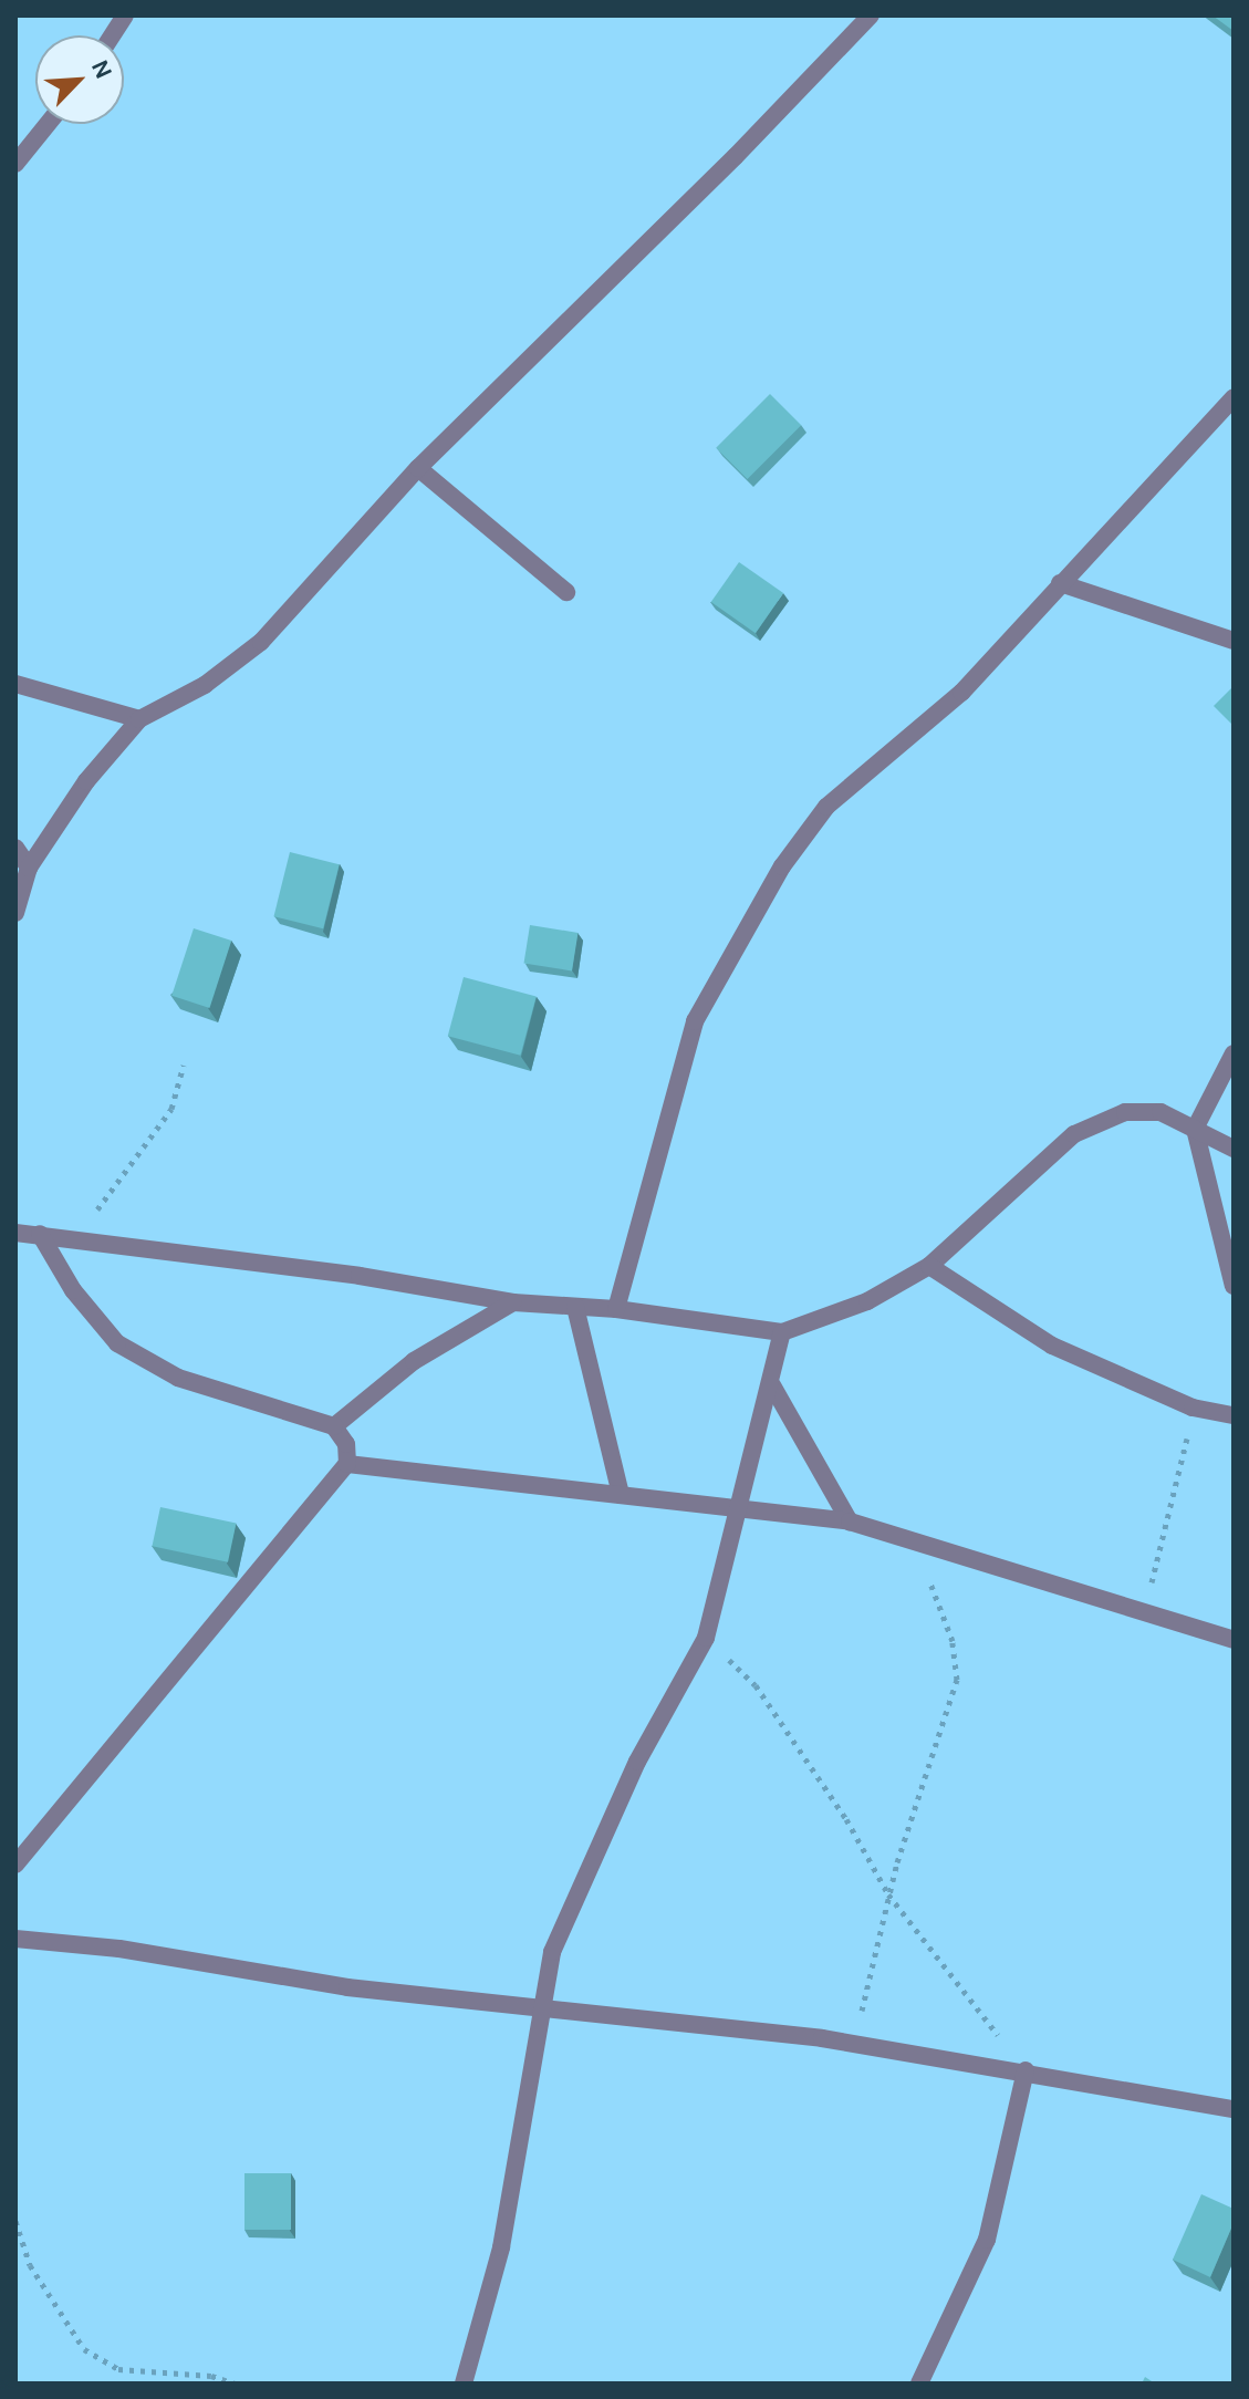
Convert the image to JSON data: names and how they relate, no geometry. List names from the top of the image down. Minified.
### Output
{"north":"top right"}
